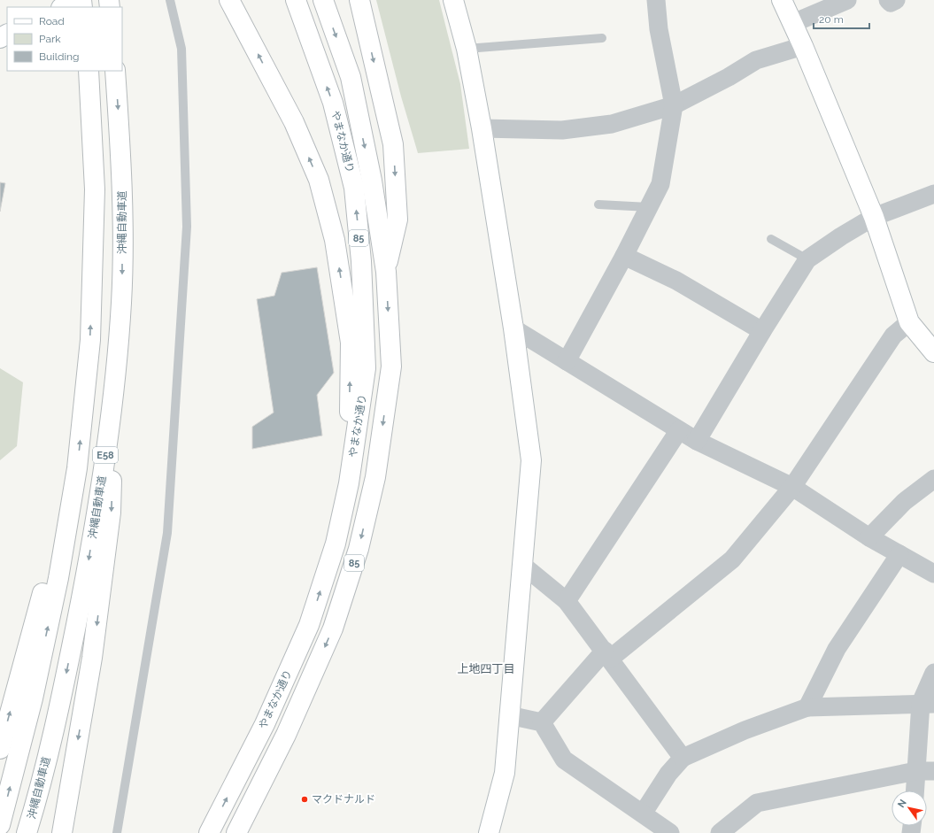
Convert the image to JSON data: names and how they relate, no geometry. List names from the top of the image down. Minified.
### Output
{"streets":{"main road":["やまなか通り","沖縄自動車道","85","E58"]},"districts":["上地四丁目"],"places":["マクドナルド"],"legend":["Road","Park","Building"],"scale_bar":"20 m","north":"top left"}
